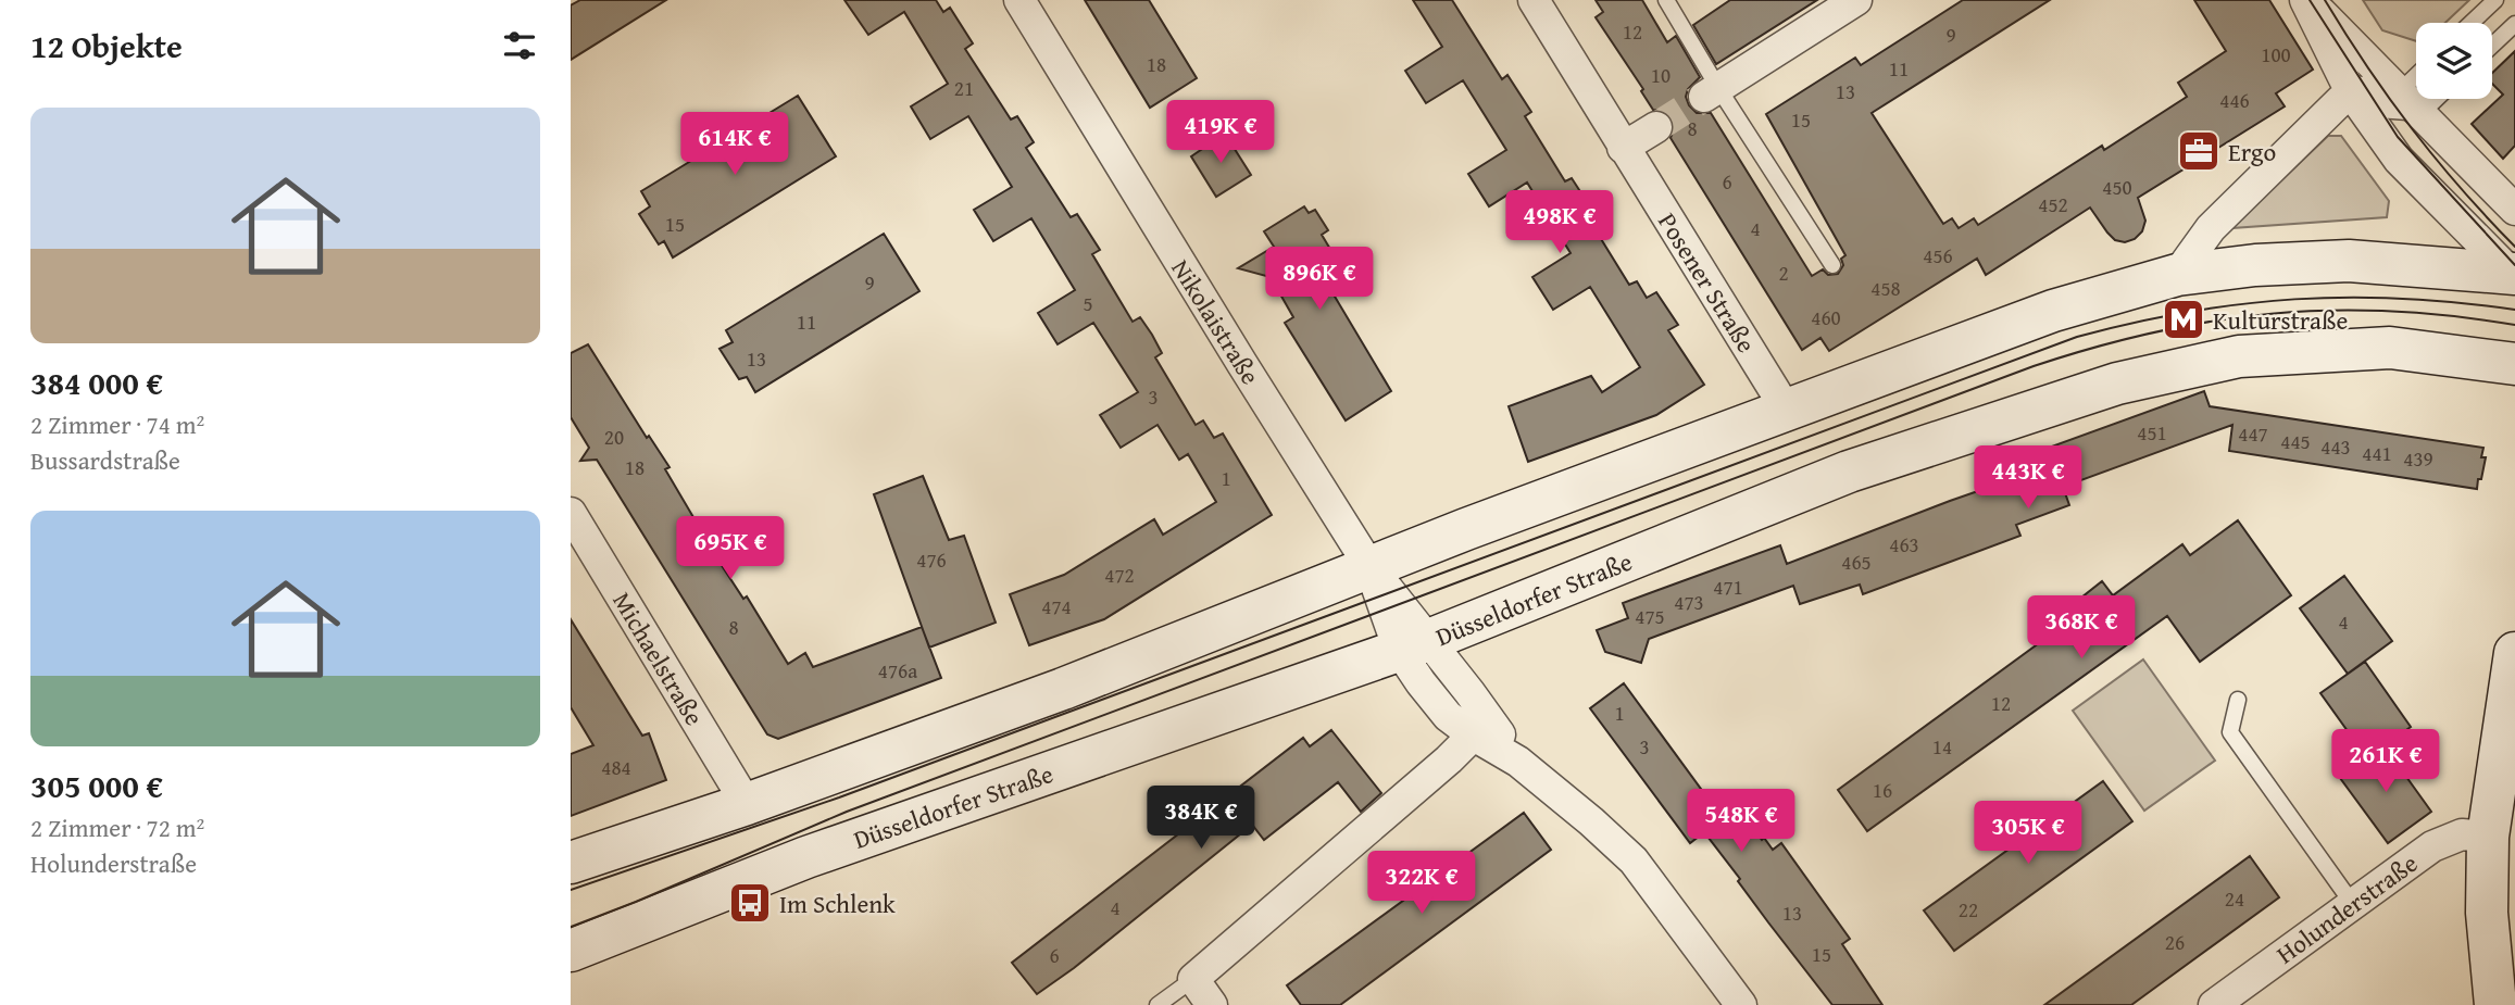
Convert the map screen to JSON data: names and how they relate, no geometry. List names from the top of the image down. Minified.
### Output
{"streets":{"main road":["Düsseldorfer Straße"],"street":["Posener Straße","Nikolaistraße","Michaelstraße","Holunderstraße"]},"crossings":[["Nikolaistraße","Düsseldorfer Straße"]],"places":{"office":["Ergo"],"metro station":["Kulturstraße"],"bus stop":["Im Schlenk"]},"house_numbers":["12","9","100","18","11","10","21","13","446","15","8","6","450","452","15","4","456","2","9","458","5","460","11","13","3","451","447","20","445","443","441","439","18","1","463","476","465","472","471","473","474","475","4","8","476a","12","1","3","14","484","16","24","4","22","13","26","15","6"],"page":{"heading":"12 Objekte","list":[{"name":"384 000 €","note":"2 Zimmer · 74 m² · Bussardstraße"},{"name":"305 000 €","note":"2 Zimmer · 72 m² · Holunderstraße"}],"price":["419K €","614K €","498K €","896K €","443K €","695K €","368K €","261K €","384K €","548K €","305K €","322K €"]}}
